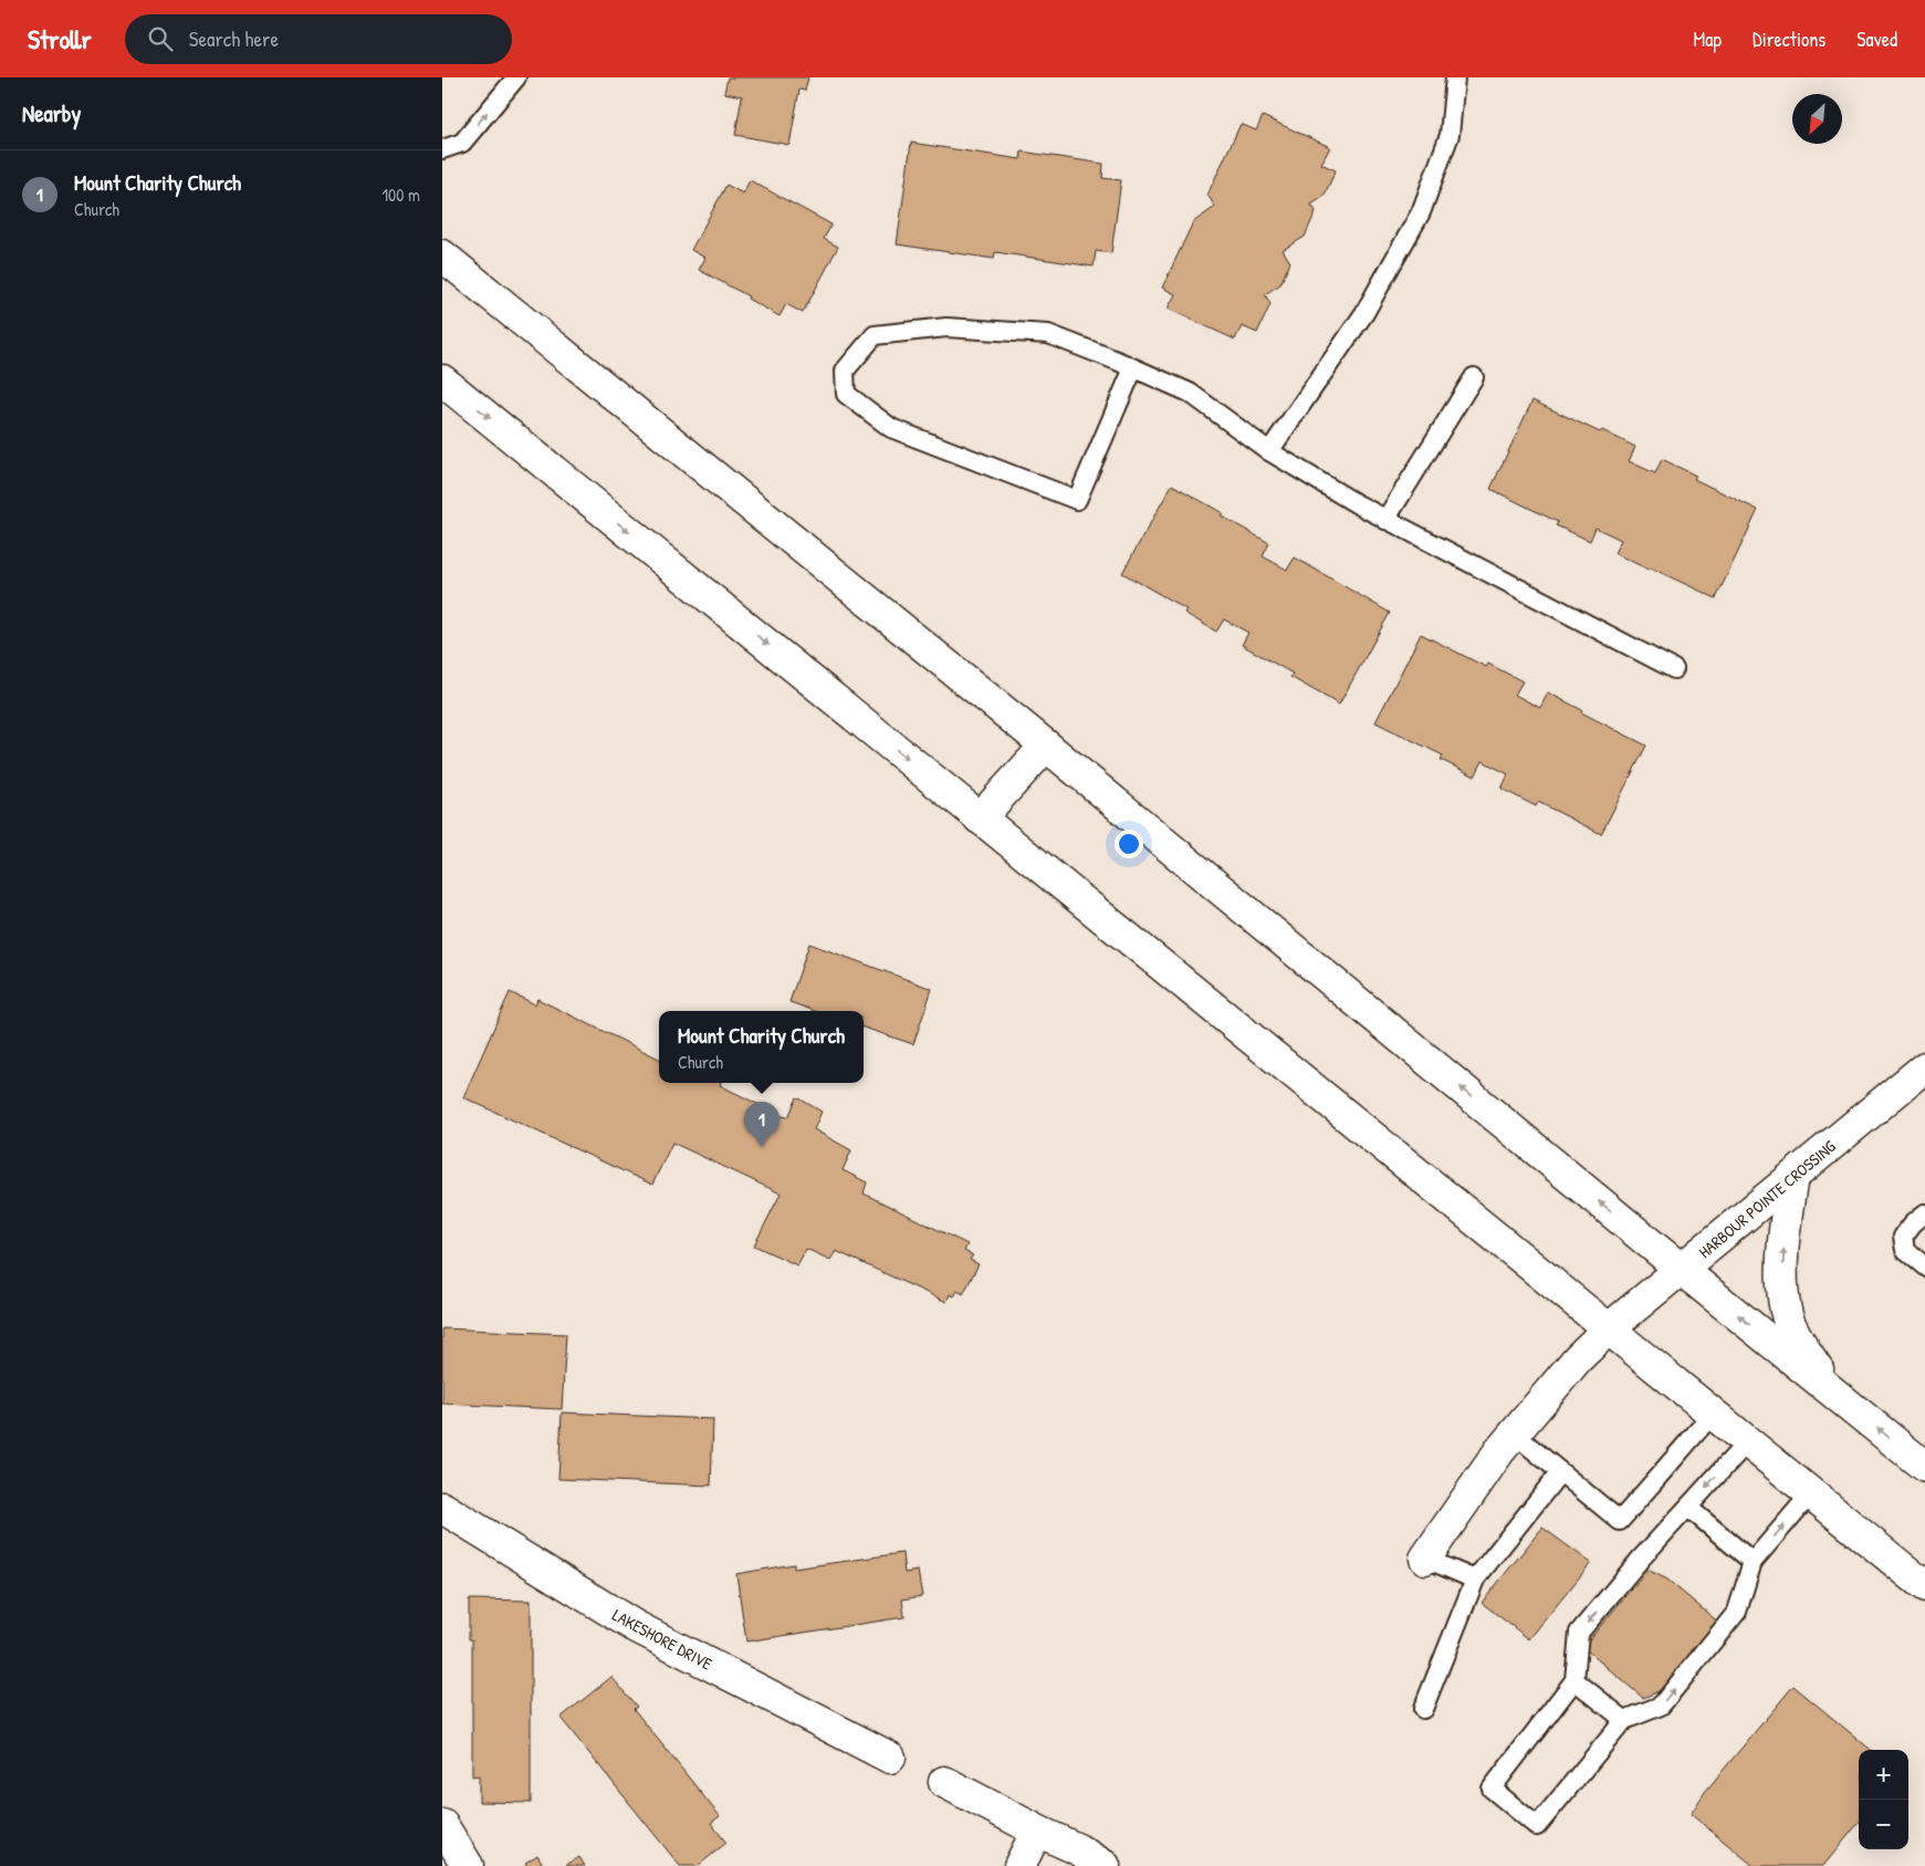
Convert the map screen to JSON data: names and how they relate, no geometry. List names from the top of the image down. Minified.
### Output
{"streets":{"main road":["HARBOUR POINTE CROSSING","LAKESHORE DRIVE"]},"north":"bottom left","page":{"header":"Strollr","search":"Search here","nav":["Map","Directions","Saved"],"heading":"Nearby","list":[{"mark":"1","name":"Mount Charity Church","note":"Church","value":"100 m"}],"popup":["Mount Charity Church","Church"],"pins":"1","map_buttons":["+","−"]}}
